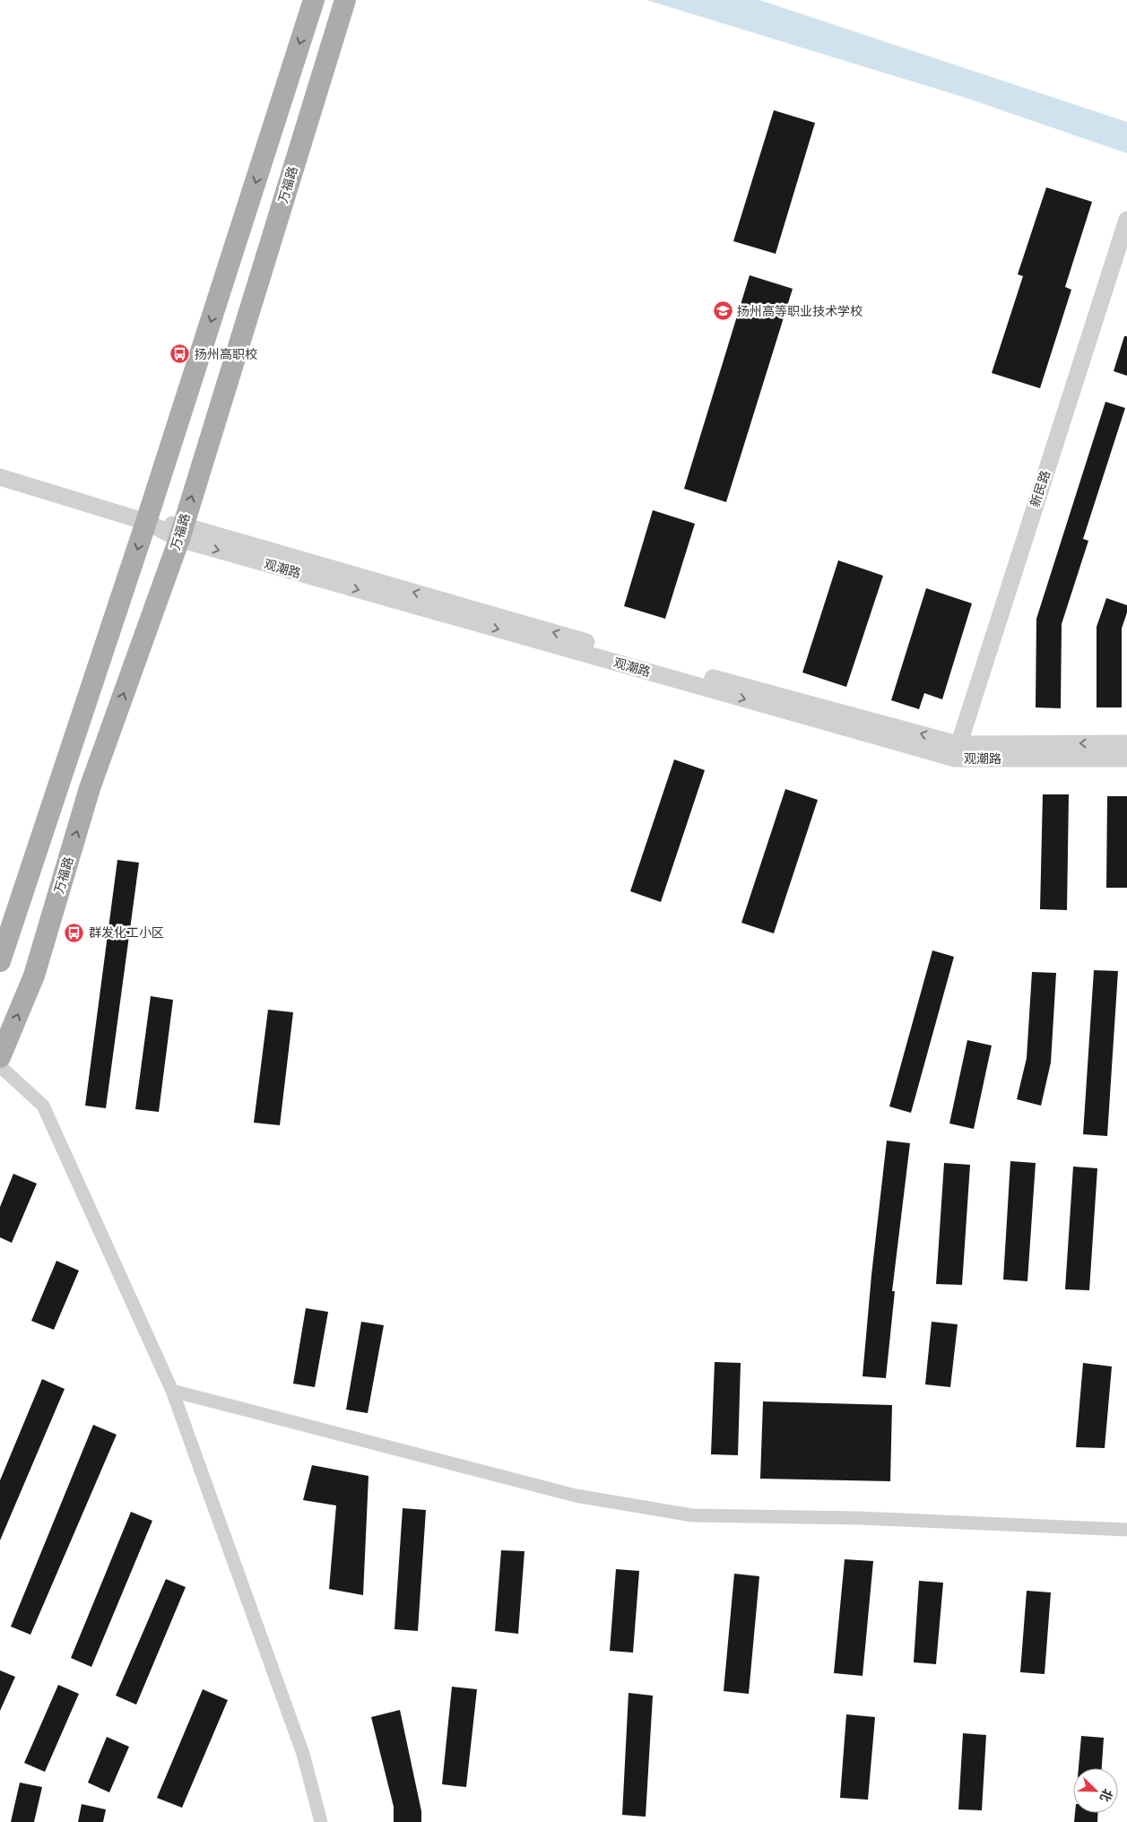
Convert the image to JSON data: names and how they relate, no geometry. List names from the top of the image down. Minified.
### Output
{"streets":{"main road":["万福路"],"street":["新民路","观潮路"]},"crossings":[["万福路","观潮路"],["新民路","观潮路"]],"places":{"school or university":["扬州高等职业技术学校"],"bus stop":["扬州高职校","群发化工小区"]},"north":"bottom right"}
